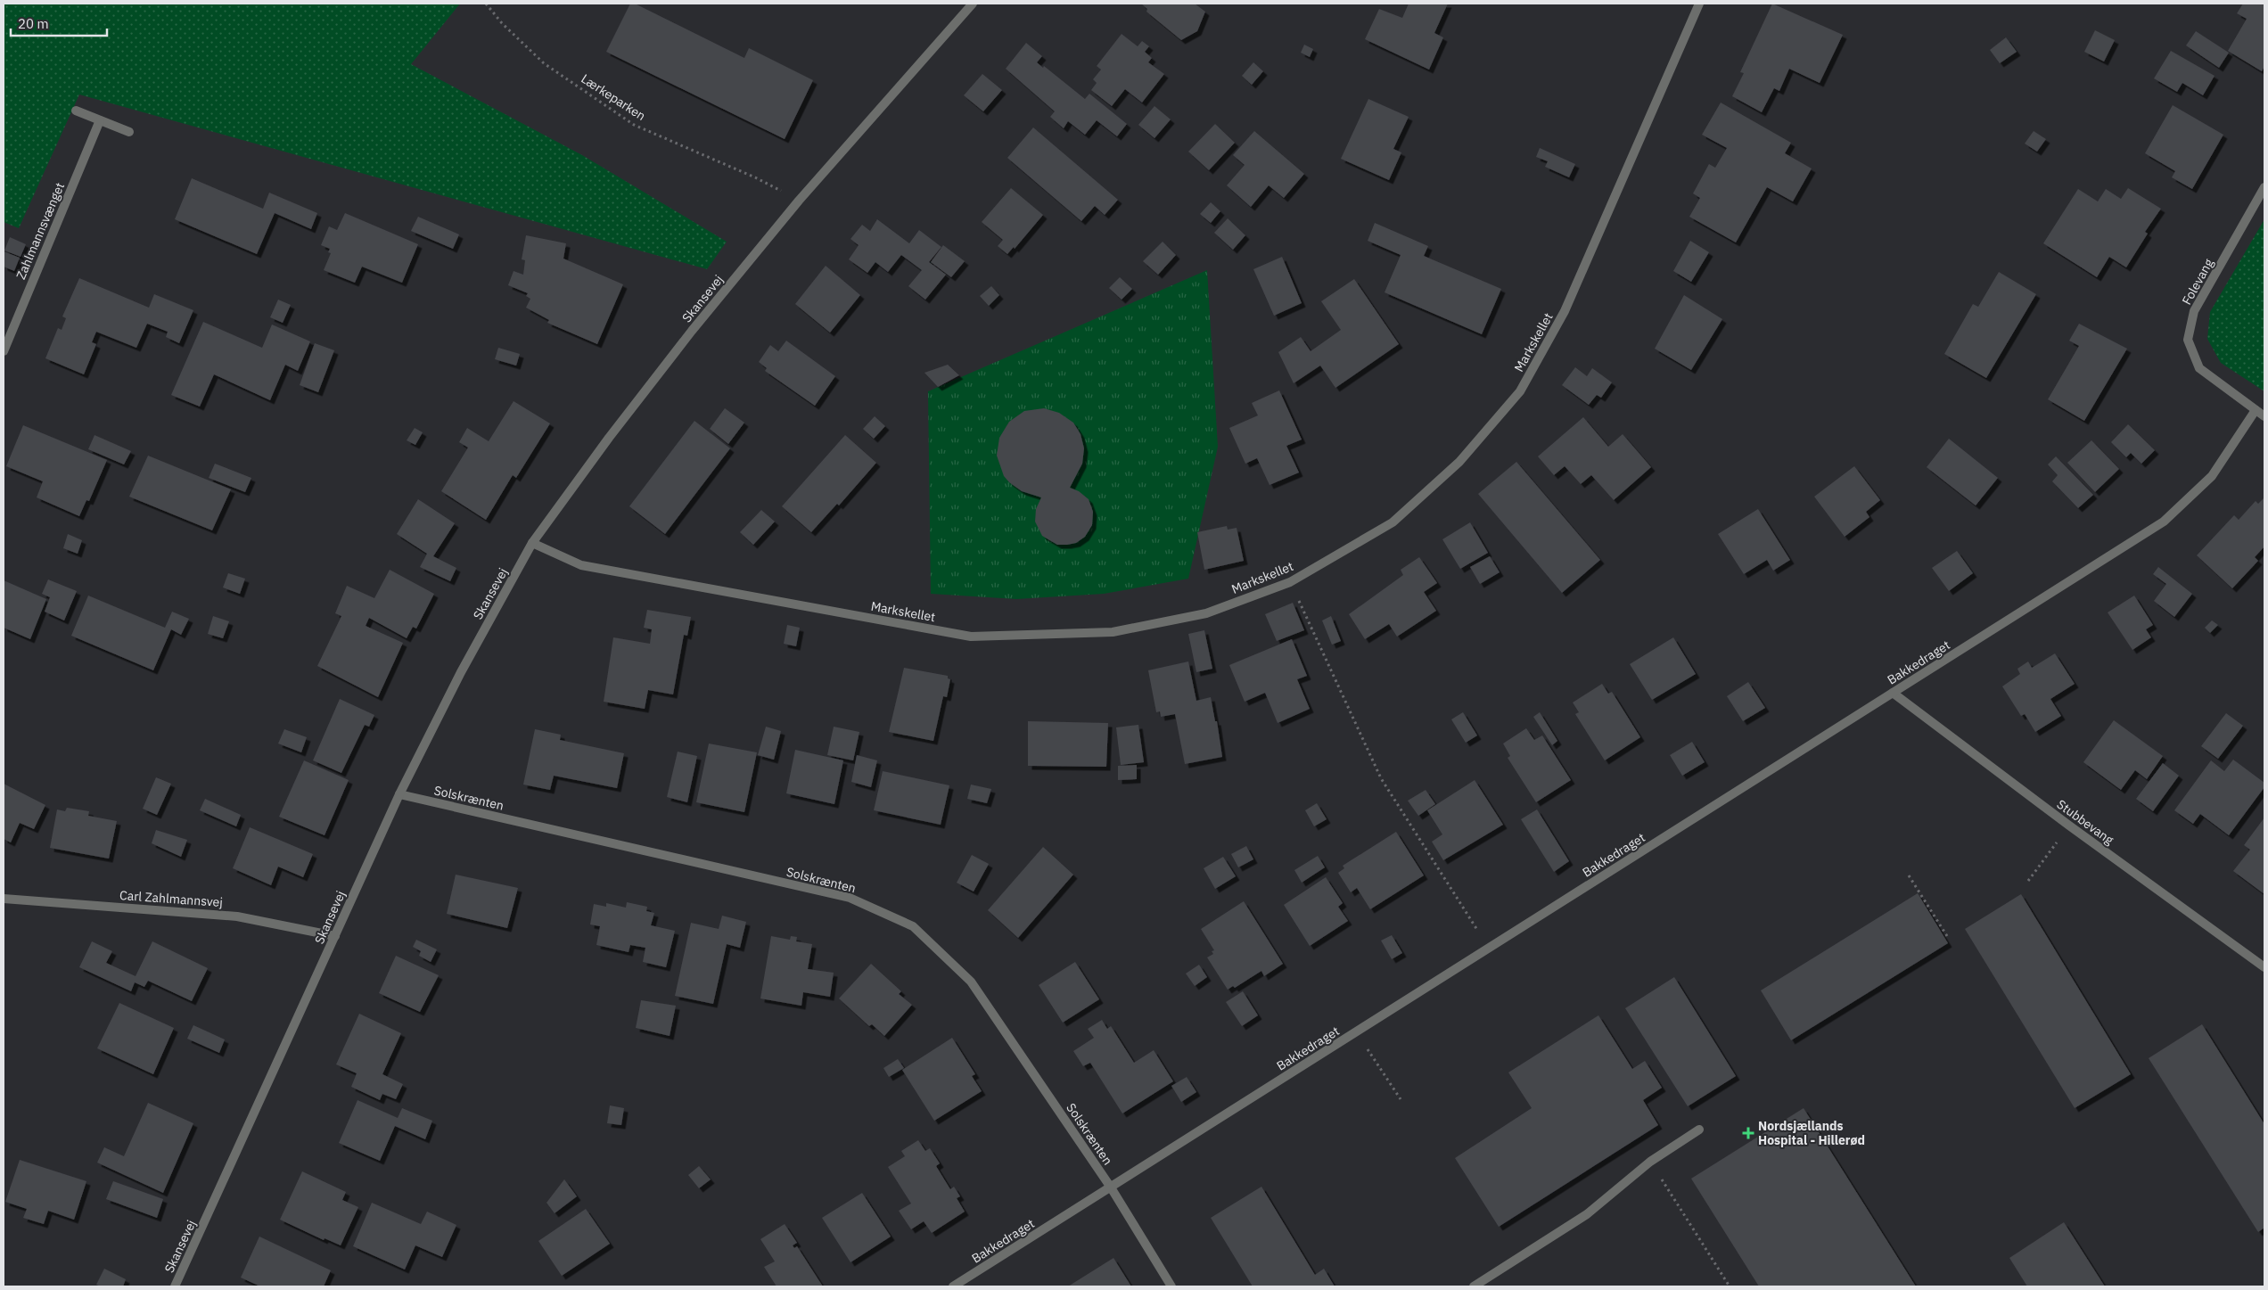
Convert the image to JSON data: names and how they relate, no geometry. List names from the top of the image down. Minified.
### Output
{"streets":{"street":["Zahlmannsvænget","Folevang","Skansevej","Markskellet","Bakkedraget","Solskrænten","Stubbevang","Carl Zahlmannsvej"],"path":["Lærkeparken"]},"crossings":[["Lærkeparken","Skansevej"],["Folevang","Bakkedraget"],["Skansevej","Markskellet"],["Skansevej","Solskrænten"],["Skansevej","Carl Zahlmannsvej"],["Bakkedraget","Solskrænten"],["Bakkedraget","Stubbevang"]],"places":{"health":["Nordsjællands Hospital - Hillerød"]},"scale_bar":"20 m"}
